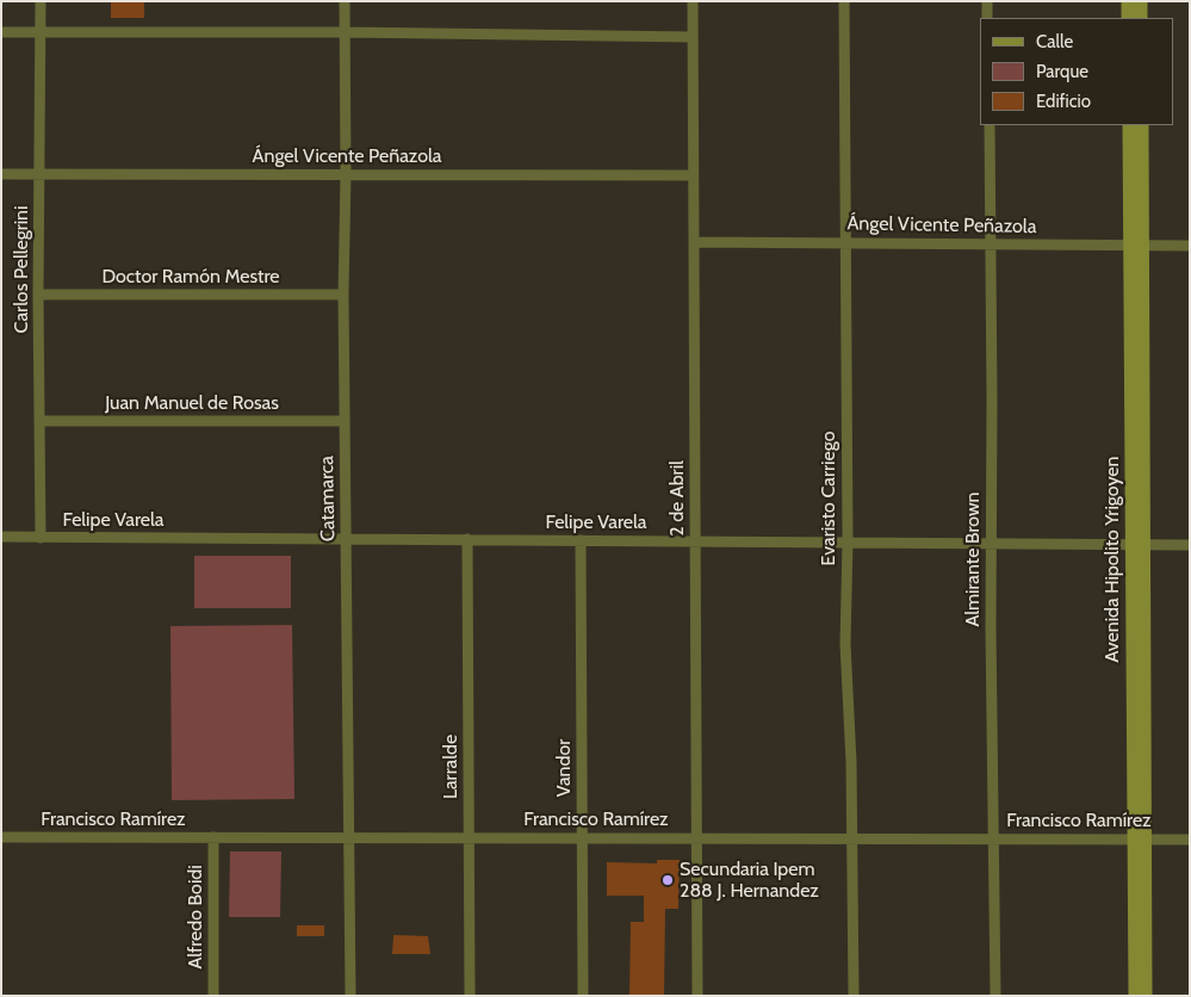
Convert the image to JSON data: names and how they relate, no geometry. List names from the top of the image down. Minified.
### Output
{"streets":{"main road":["Avenida Hipolito Yrigoyen"],"street":["Ángel Vicente Peñazola","Carlos Pellegrini","Doctor Ramón Mestre","Juan Manuel de Rosas","Catamarca","2 de Abril","Evaristo Carriego","Felipe Varela","Almirante Brown","Larralde","Vandor","Francisco Ramírez","Alfredo Boidi"]},"crossings":[["Ángel Vicente Peñazola","Carlos Pellegrini"],["Ángel Vicente Peñazola","Catamarca"],["Ángel Vicente Peñazola","2 de Abril"],["Ángel Vicente Peñazola","Evaristo Carriego"],["Ángel Vicente Peñazola","Almirante Brown"],["Ángel Vicente Peñazola","Avenida Hipolito Yrigoyen"],["Carlos Pellegrini","Doctor Ramón Mestre"],["Carlos Pellegrini","Juan Manuel de Rosas"],["Carlos Pellegrini","Felipe Varela"],["Doctor Ramón Mestre","Catamarca"],["Juan Manuel de Rosas","Catamarca"],["Catamarca","Felipe Varela"],["Catamarca","Francisco Ramírez"],["2 de Abril","Felipe Varela"],["2 de Abril","Francisco Ramírez"],["Evaristo Carriego","Felipe Varela"],["Evaristo Carriego","Francisco Ramírez"],["Felipe Varela","Almirante Brown"],["Felipe Varela","Avenida Hipolito Yrigoyen"],["Felipe Varela","Larralde"],["Felipe Varela","Vandor"],["Almirante Brown","Francisco Ramírez"],["Avenida Hipolito Yrigoyen","Francisco Ramírez"],["Larralde","Francisco Ramírez"],["Vandor","Francisco Ramírez"],["Francisco Ramírez","Alfredo Boidi"]],"places":["Secundaria Ipem 288 J. Hernandez"],"legend":["Calle","Parque","Edificio"]}
